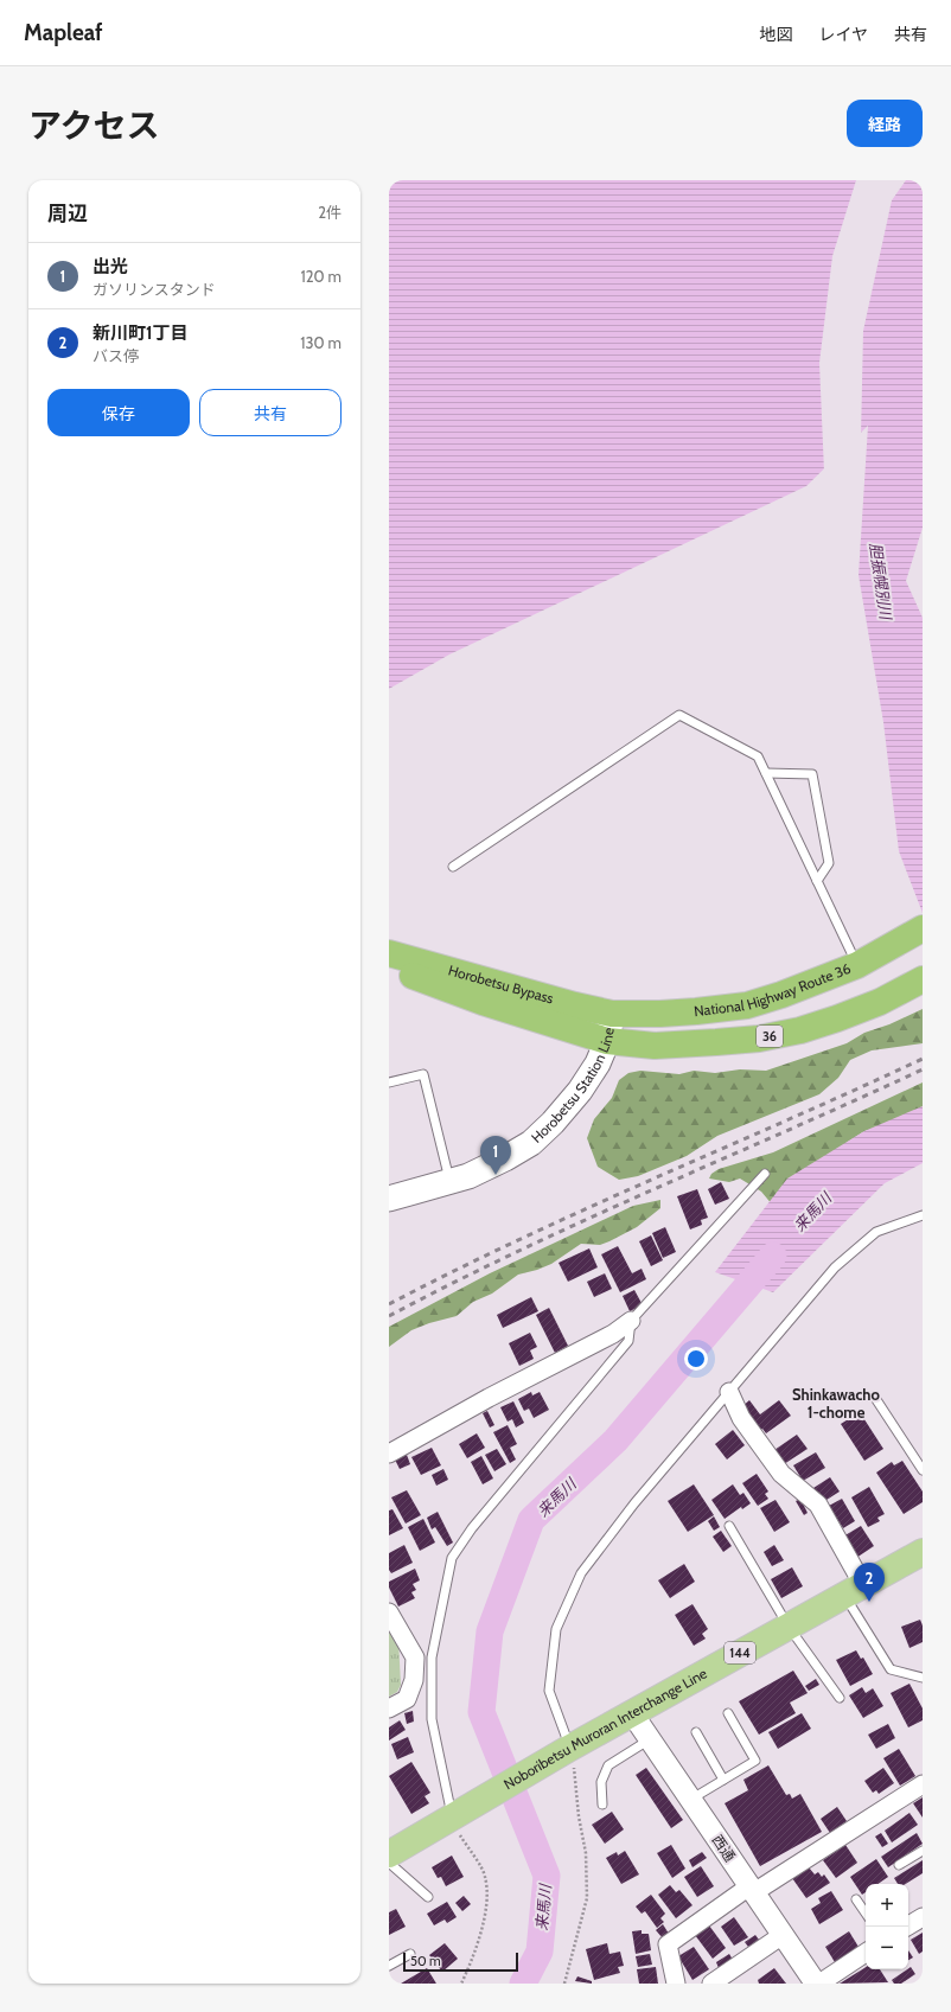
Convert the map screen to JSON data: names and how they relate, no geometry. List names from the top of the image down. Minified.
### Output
{"streets":{"highway":["Horobetsu Bypass","National Highway Route 36","36"],"main road":["Horobetsu Station Line","144","Noboribetsu Muroran Interchange Line"],"street":["西通"]},"crossings":[["Horobetsu Bypass","National Highway Route 36"],["Horobetsu Bypass","36"],["Horobetsu Bypass","Horobetsu Station Line"],["National Highway Route 36","Horobetsu Station Line"],["36","Horobetsu Station Line"],["Noboribetsu Muroran Interchange Line","西通"]],"districts":["Shinkawacho 1-chome"],"water":["胆振幌別川","来馬川"],"scale_bar":"50 m","page":{"header":"Mapleaf","nav":["地図","レイヤ","共有"],"title":"アクセス","buttons":["経路",["保存","共有"]],"heading":["周辺","2件"],"list":[{"mark":"1","name":"出光","note":"ガソリンスタンド","value":"120 m"},{"mark":"2","name":"新川町1丁目","note":"バス停","value":"130 m"}],"pins":["1","2"],"map_buttons":["+","−"],"scale":"50 m"}}
